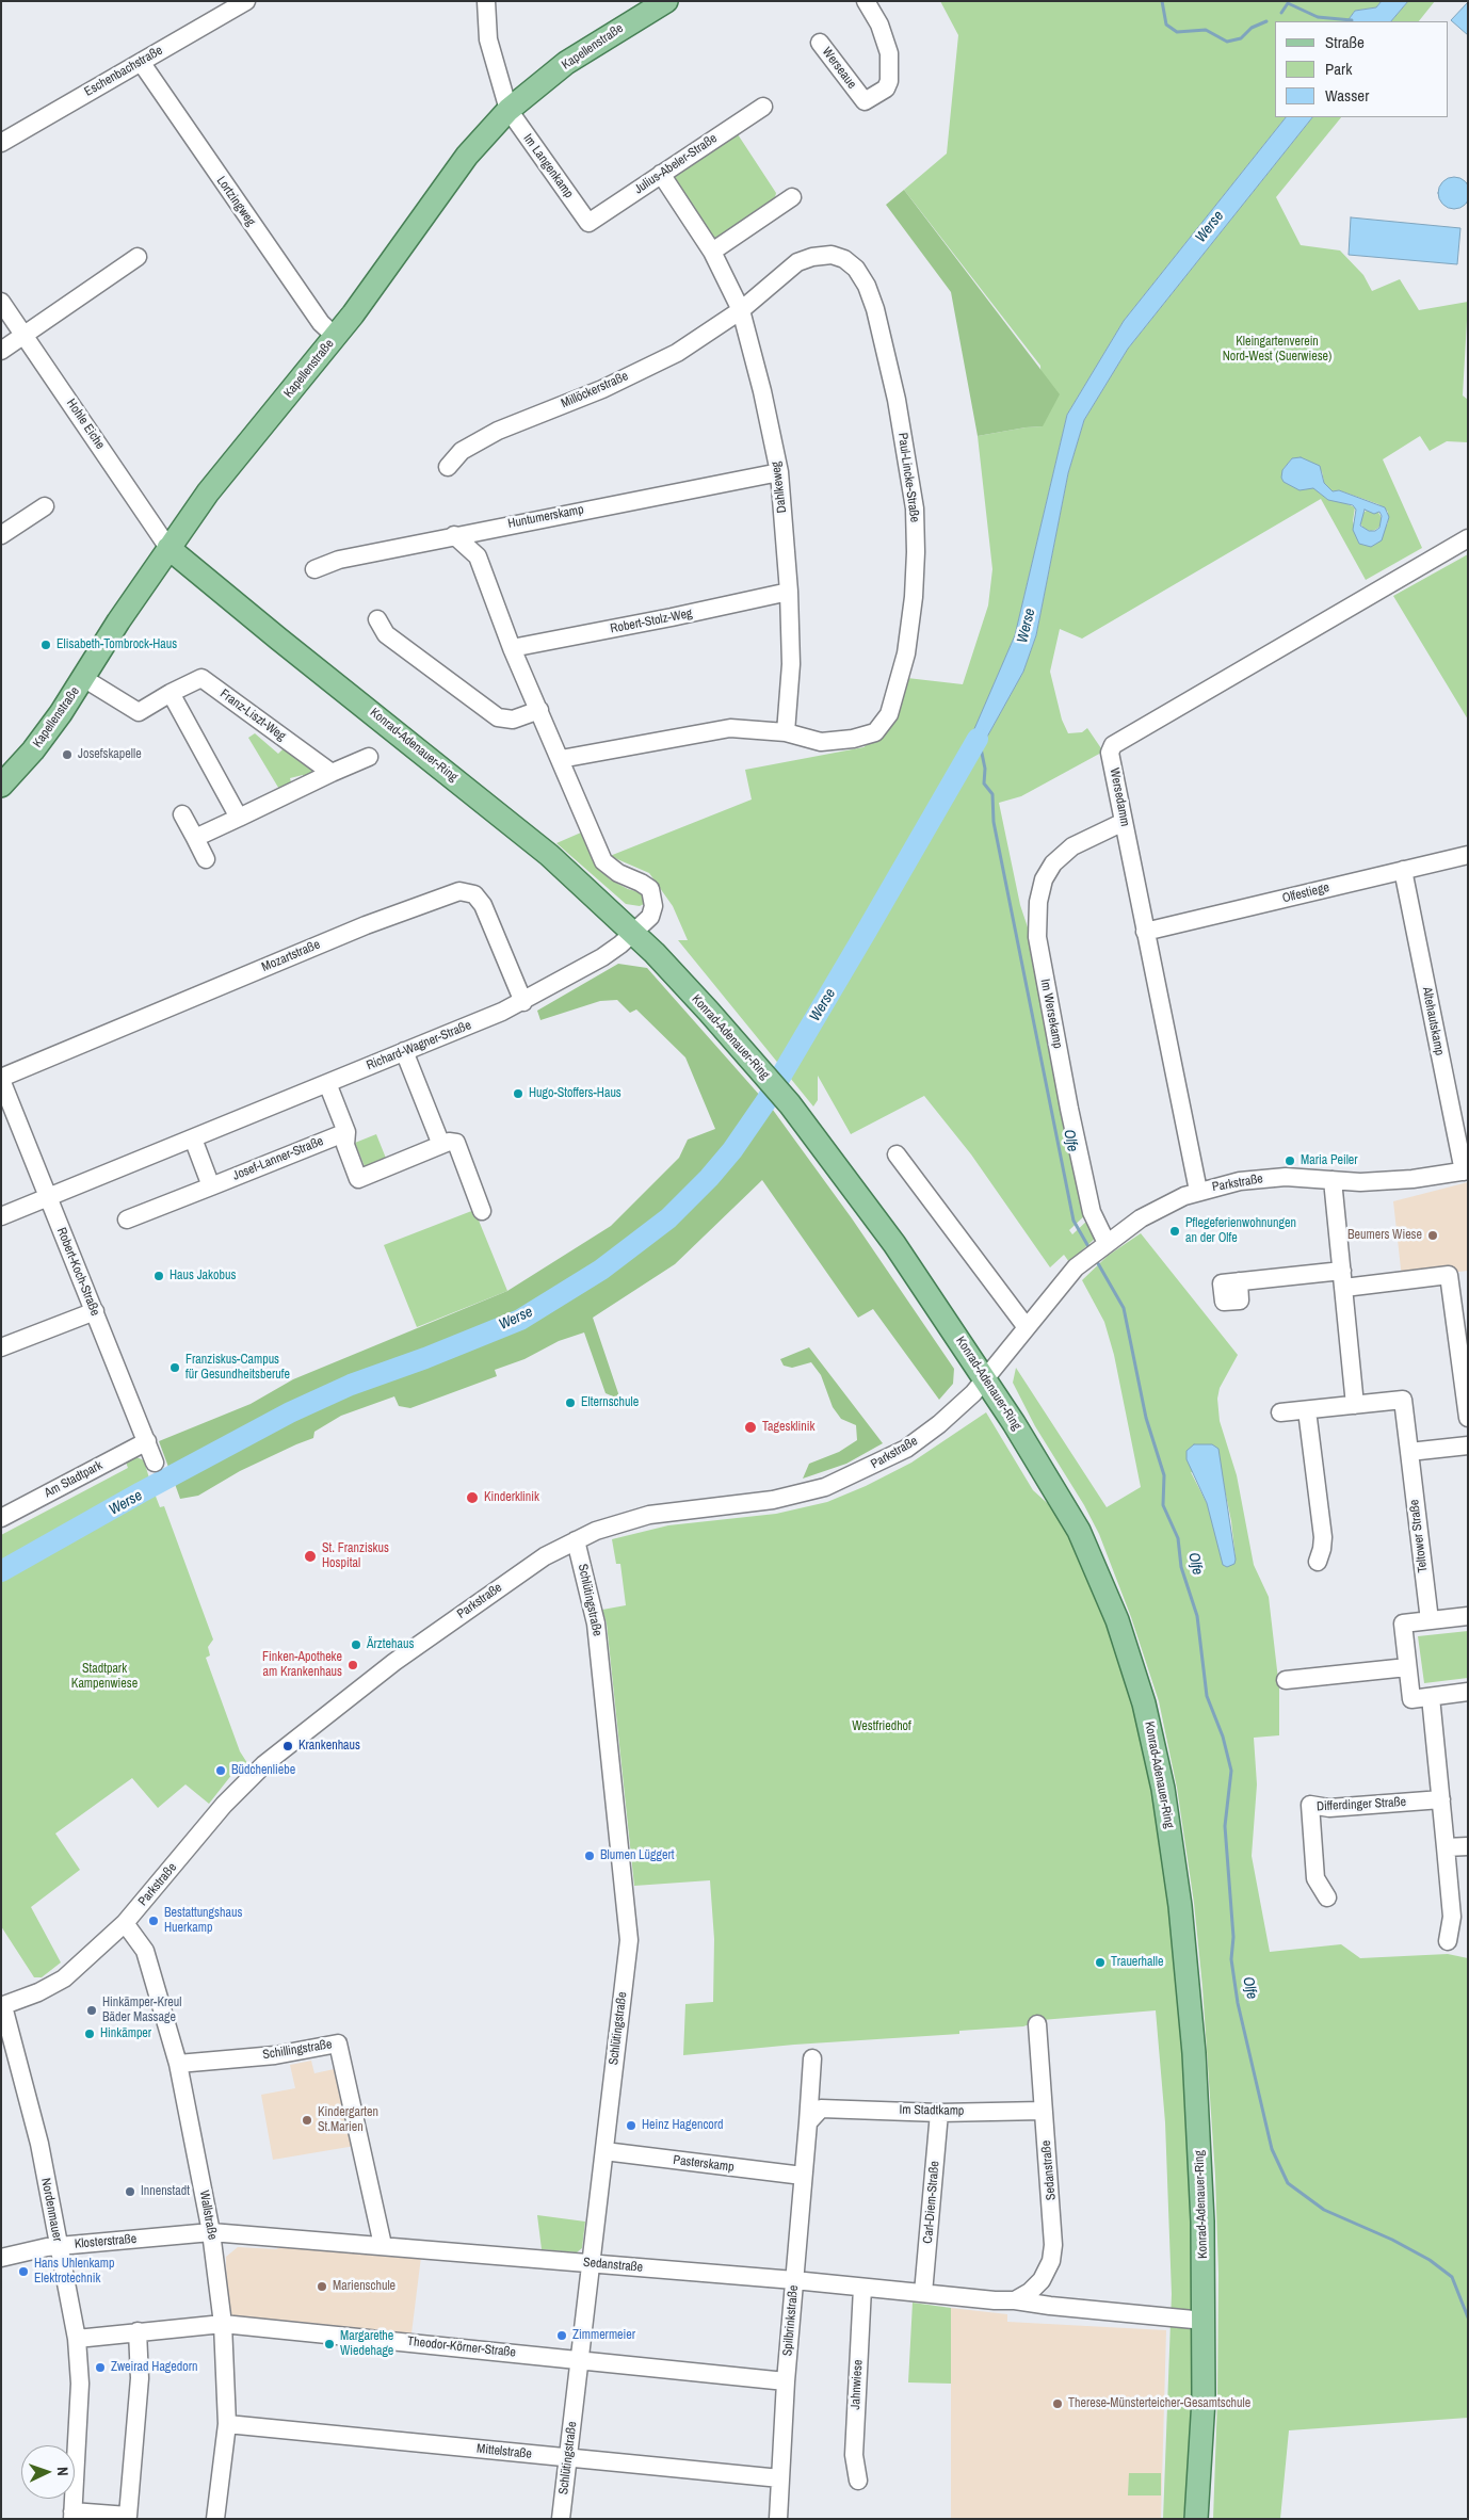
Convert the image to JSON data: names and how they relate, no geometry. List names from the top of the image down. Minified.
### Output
{"streets":{"main road":["Kapellenstraße","Konrad-Adenauer-Ring"],"street":["Werseaue","Eschenbachstraße","Julius-Abeler-Straße","Im Langenkamp","Lortzingweg","Millöckerstraße","Hohle Eiche","Paul-Lincke-Straße","Dahlkeweg","Huntumerskamp","Robert-Stolz-Weg","Franz-Liszt-Weg","Wersedamm","Olfestiege","Mozartstraße","Im Wersekamp","Altehautskamp","Richard-Wagner-Straße","Josef-Lanner-Straße","Parkstraße","Robert-Koch-Straße","Am Stadtpark","Teltower Straße","Schlütingstraße","Differdinger Straße","Schillingstraße","Im Stadtkamp","Pasterskamp","Sedanstraße","Carl-Diem-Straße","Nordenmauer","Wallstraße","Klosterstraße","Spilbrinkstraße","Theodor-Körner-Straße","Jahnwiese","Mittelstraße"]},"crossings":[["Kapellenstraße","Im Langenkamp"],["Kapellenstraße","Lortzingweg"],["Kapellenstraße","Hohle Eiche"],["Kapellenstraße","Franz-Liszt-Weg"],["Kapellenstraße","Konrad-Adenauer-Ring"],["Eschenbachstraße","Lortzingweg"],["Julius-Abeler-Straße","Im Langenkamp"],["Julius-Abeler-Straße","Dahlkeweg"],["Millöckerstraße","Paul-Lincke-Straße"],["Millöckerstraße","Dahlkeweg"],["Hohle Eiche","Konrad-Adenauer-Ring"],["Paul-Lincke-Straße","Dahlkeweg"],["Dahlkeweg","Huntumerskamp"],["Dahlkeweg","Robert-Stolz-Weg"],["Konrad-Adenauer-Ring","Richard-Wagner-Straße"],["Konrad-Adenauer-Ring","Parkstraße"],["Konrad-Adenauer-Ring","Sedanstraße"],["Wersedamm","Olfestiege"],["Wersedamm","Im Wersekamp"],["Wersedamm","Parkstraße"],["Olfestiege","Altehautskamp"],["Mozartstraße","Richard-Wagner-Straße"],["Mozartstraße","Robert-Koch-Straße"],["Im Wersekamp","Parkstraße"],["Altehautskamp","Parkstraße"],["Richard-Wagner-Straße","Josef-Lanner-Straße"],["Richard-Wagner-Straße","Robert-Koch-Straße"],["Parkstraße","Schlütingstraße"],["Parkstraße","Nordenmauer"],["Parkstraße","Wallstraße"],["Robert-Koch-Straße","Am Stadtpark"],["Schlütingstraße","Pasterskamp"],["Schlütingstraße","Sedanstraße"],["Schlütingstraße","Theodor-Körner-Straße"],["Schlütingstraße","Mittelstraße"],["Schillingstraße","Sedanstraße"],["Schillingstraße","Wallstraße"],["Im Stadtkamp","Sedanstraße"],["Im Stadtkamp","Carl-Diem-Straße"],["Im Stadtkamp","Spilbrinkstraße"],["Pasterskamp","Spilbrinkstraße"],["Sedanstraße","Carl-Diem-Straße"],["Sedanstraße","Wallstraße"],["Sedanstraße","Klosterstraße"],["Sedanstraße","Spilbrinkstraße"],["Sedanstraße","Jahnwiese"],["Nordenmauer","Klosterstraße"],["Nordenmauer","Theodor-Körner-Straße"],["Wallstraße","Klosterstraße"],["Wallstraße","Theodor-Körner-Straße"],["Wallstraße","Mittelstraße"],["Spilbrinkstraße","Theodor-Körner-Straße"],["Spilbrinkstraße","Mittelstraße"]],"water":["Werse","Olfe"],"parks":["Kleingartenverein Nord-West (Suerwiese)","Stadtpark Kampenwiese","Westfriedhof"],"places":["Elisabeth-Tombrock-Haus","Josefskapelle","Hugo-Stoffers-Haus","Maria Peiler","Pflegeferienwohnungen an der Olfe","Beumers Wiese","Haus Jakobus","Franziskus-Campus für Gesundheitsberufe","Elternschule","Tagesklinik","Kinderklinik","St. Franziskus Hospital","Ärztehaus","Finken-Apotheke am Krankenhaus","Krankenhaus","Büdchenliebe","Blumen Lüggert","Bestattungshaus Huerkamp","Trauerhalle","Hinkämper-Kreul Bäder Massage","Hinkämper","Kindergarten St.Marien","Heinz Hagencord","Innenstadt","Hans Uhlenkamp Elektrotechnik","Marienschule","Zimmermeier","Margarethe Wiedehage","Zweirad Hagedorn","Therese-Münsterteicher-Gesamtschule"],"legend":["Straße","Park","Wasser"],"north":"right"}
